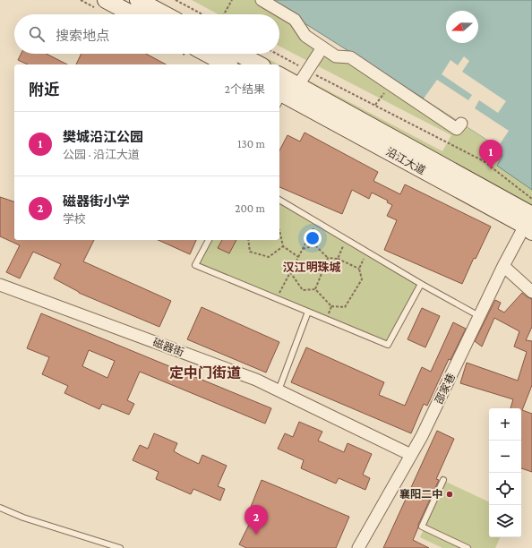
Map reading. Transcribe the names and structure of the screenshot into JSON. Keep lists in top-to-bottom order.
{
  "streets": {
    "main road": ["沿江大道"],
    "street": ["磁器街", "邵家巷"]
  },
  "crossings": [
    ["沿江大道", "邵家巷"],
    ["磁器街", "邵家巷"]
  ],
  "districts": ["汉江明珠城", "定中门街道"],
  "places": ["襄阳二中"],
  "north": "left",
  "page": {
    "search": "搜索地点",
    "heading": ["附近", "2个结果"],
    "list": [
      {
        "mark": "1",
        "name": "樊城沿江公园",
        "note": "公园 · 沿江大道",
        "value": "130 m"
      },
      {
        "mark": "2",
        "name": "磁器街小学",
        "note": "学校",
        "value": "200 m"
      }
    ],
    "pins": ["1", "2"],
    "map_buttons": ["+", "−"]
  }
}
